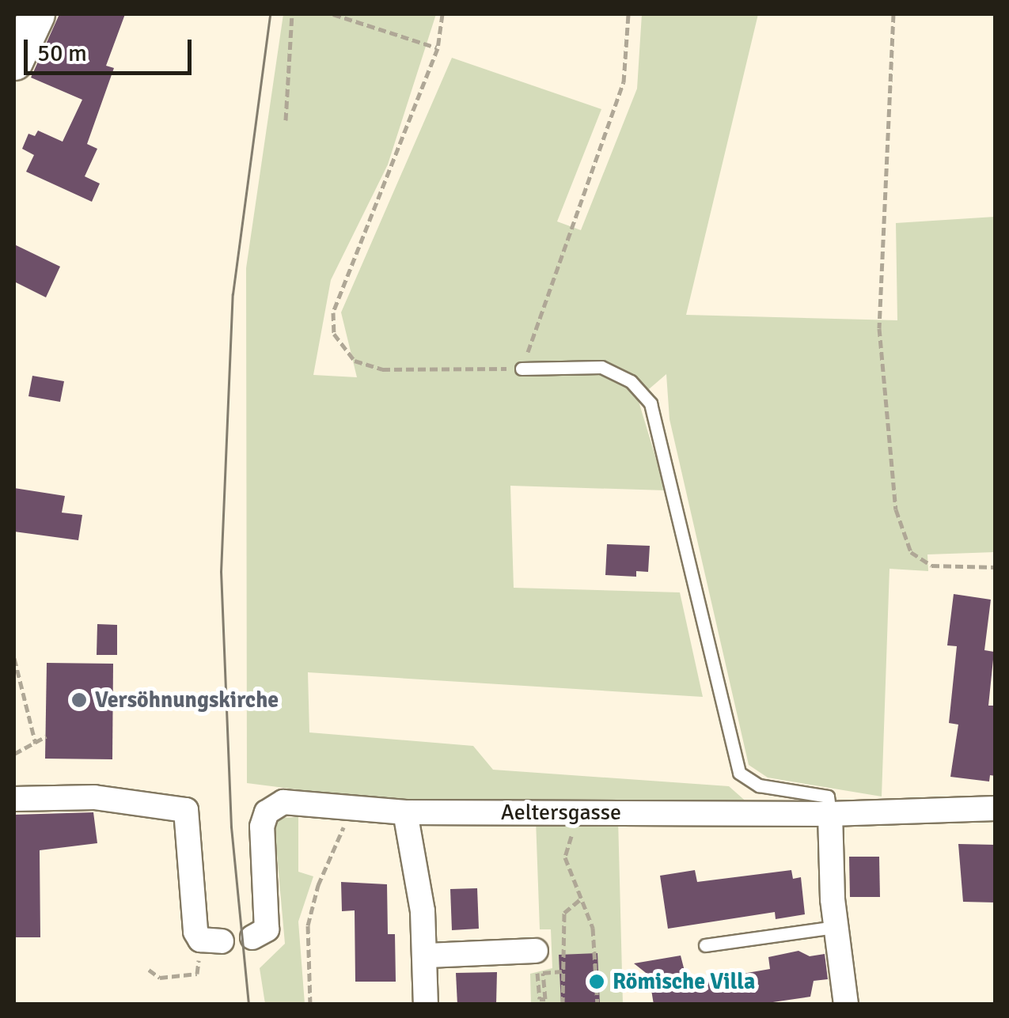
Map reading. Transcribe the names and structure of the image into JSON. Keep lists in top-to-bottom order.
{
  "streets": {
    "street": ["Aeltersgasse"]
  },
  "places": ["Versöhnungskirche", "Römische Villa"],
  "scale_bar": "50 m"
}
